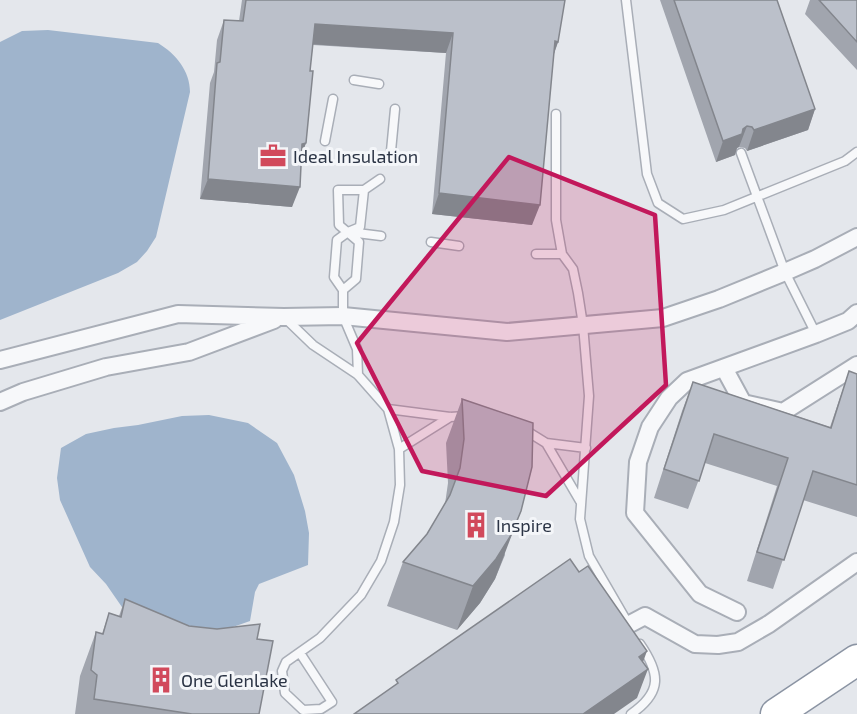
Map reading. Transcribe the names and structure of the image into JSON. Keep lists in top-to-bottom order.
{
  "places": {
    "office": ["Ideal Insulation"],
    "building": ["Inspire", "One Glenlake"]
  }
}
